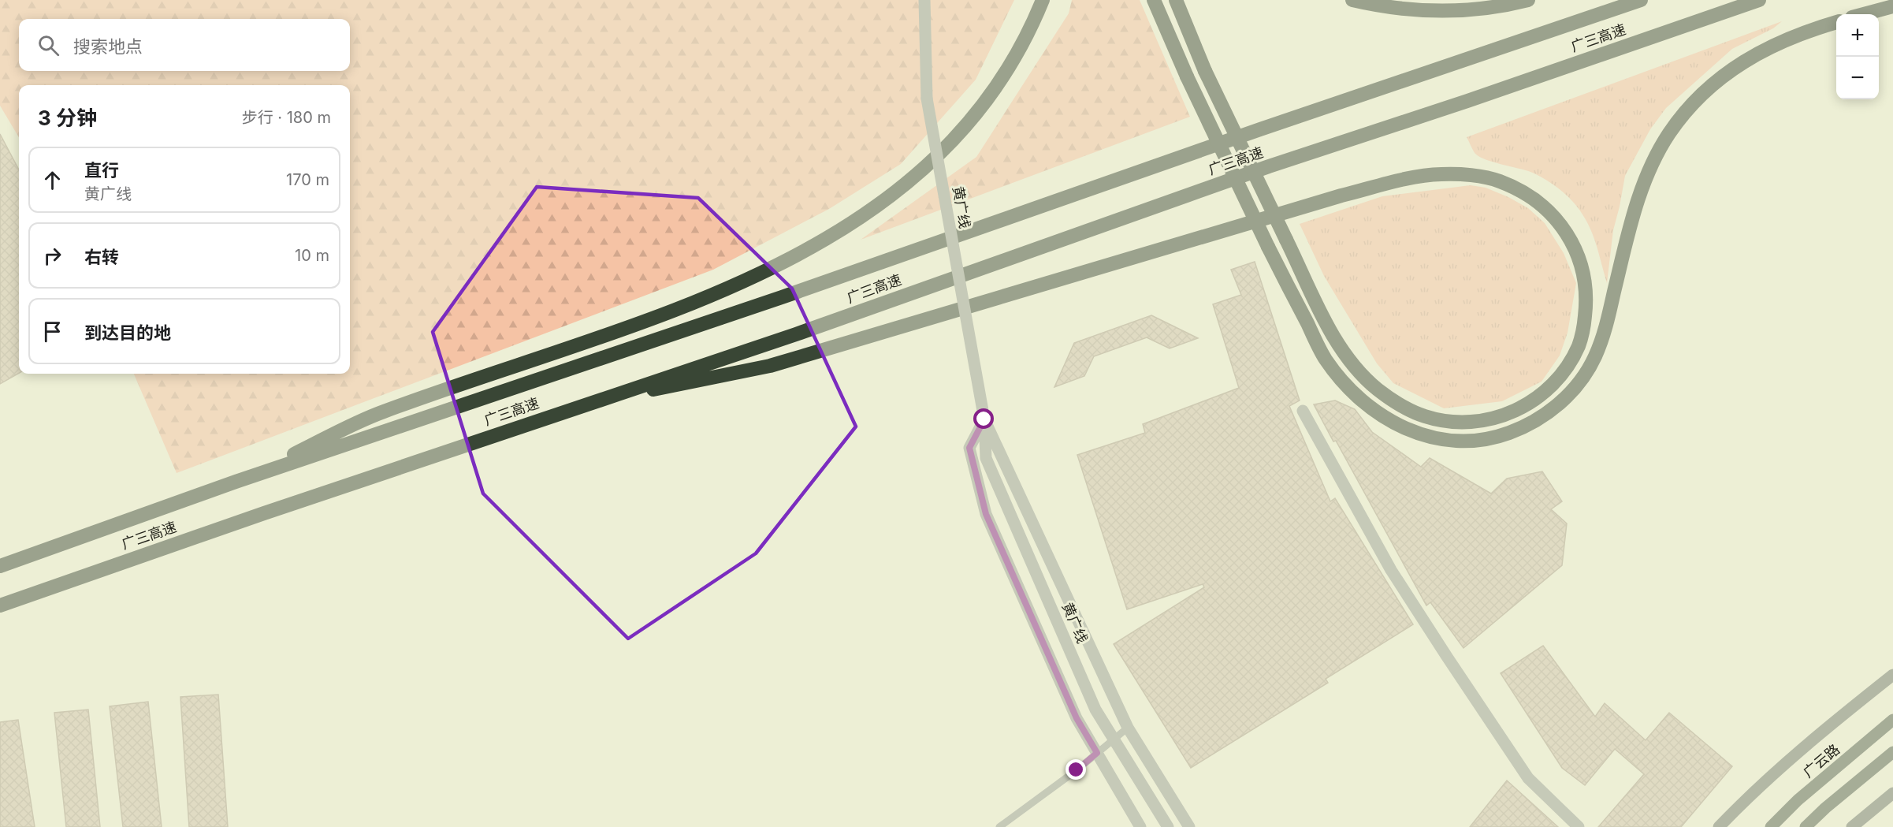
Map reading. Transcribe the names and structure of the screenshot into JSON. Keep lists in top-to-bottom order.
{
  "streets": {
    "highway": ["广三高速"],
    "main road": ["广云路"],
    "street": ["黄广线"]
  },
  "page": {
    "map_buttons": ["+", "−"],
    "search": "搜索地点",
    "heading": ["3 分钟", "步行 · 180 m"],
    "list": [
      ["直行", "黄广线", "170 m"],
      ["右转", "10 m"],
      "到达目的地"
    ]
  }
}
